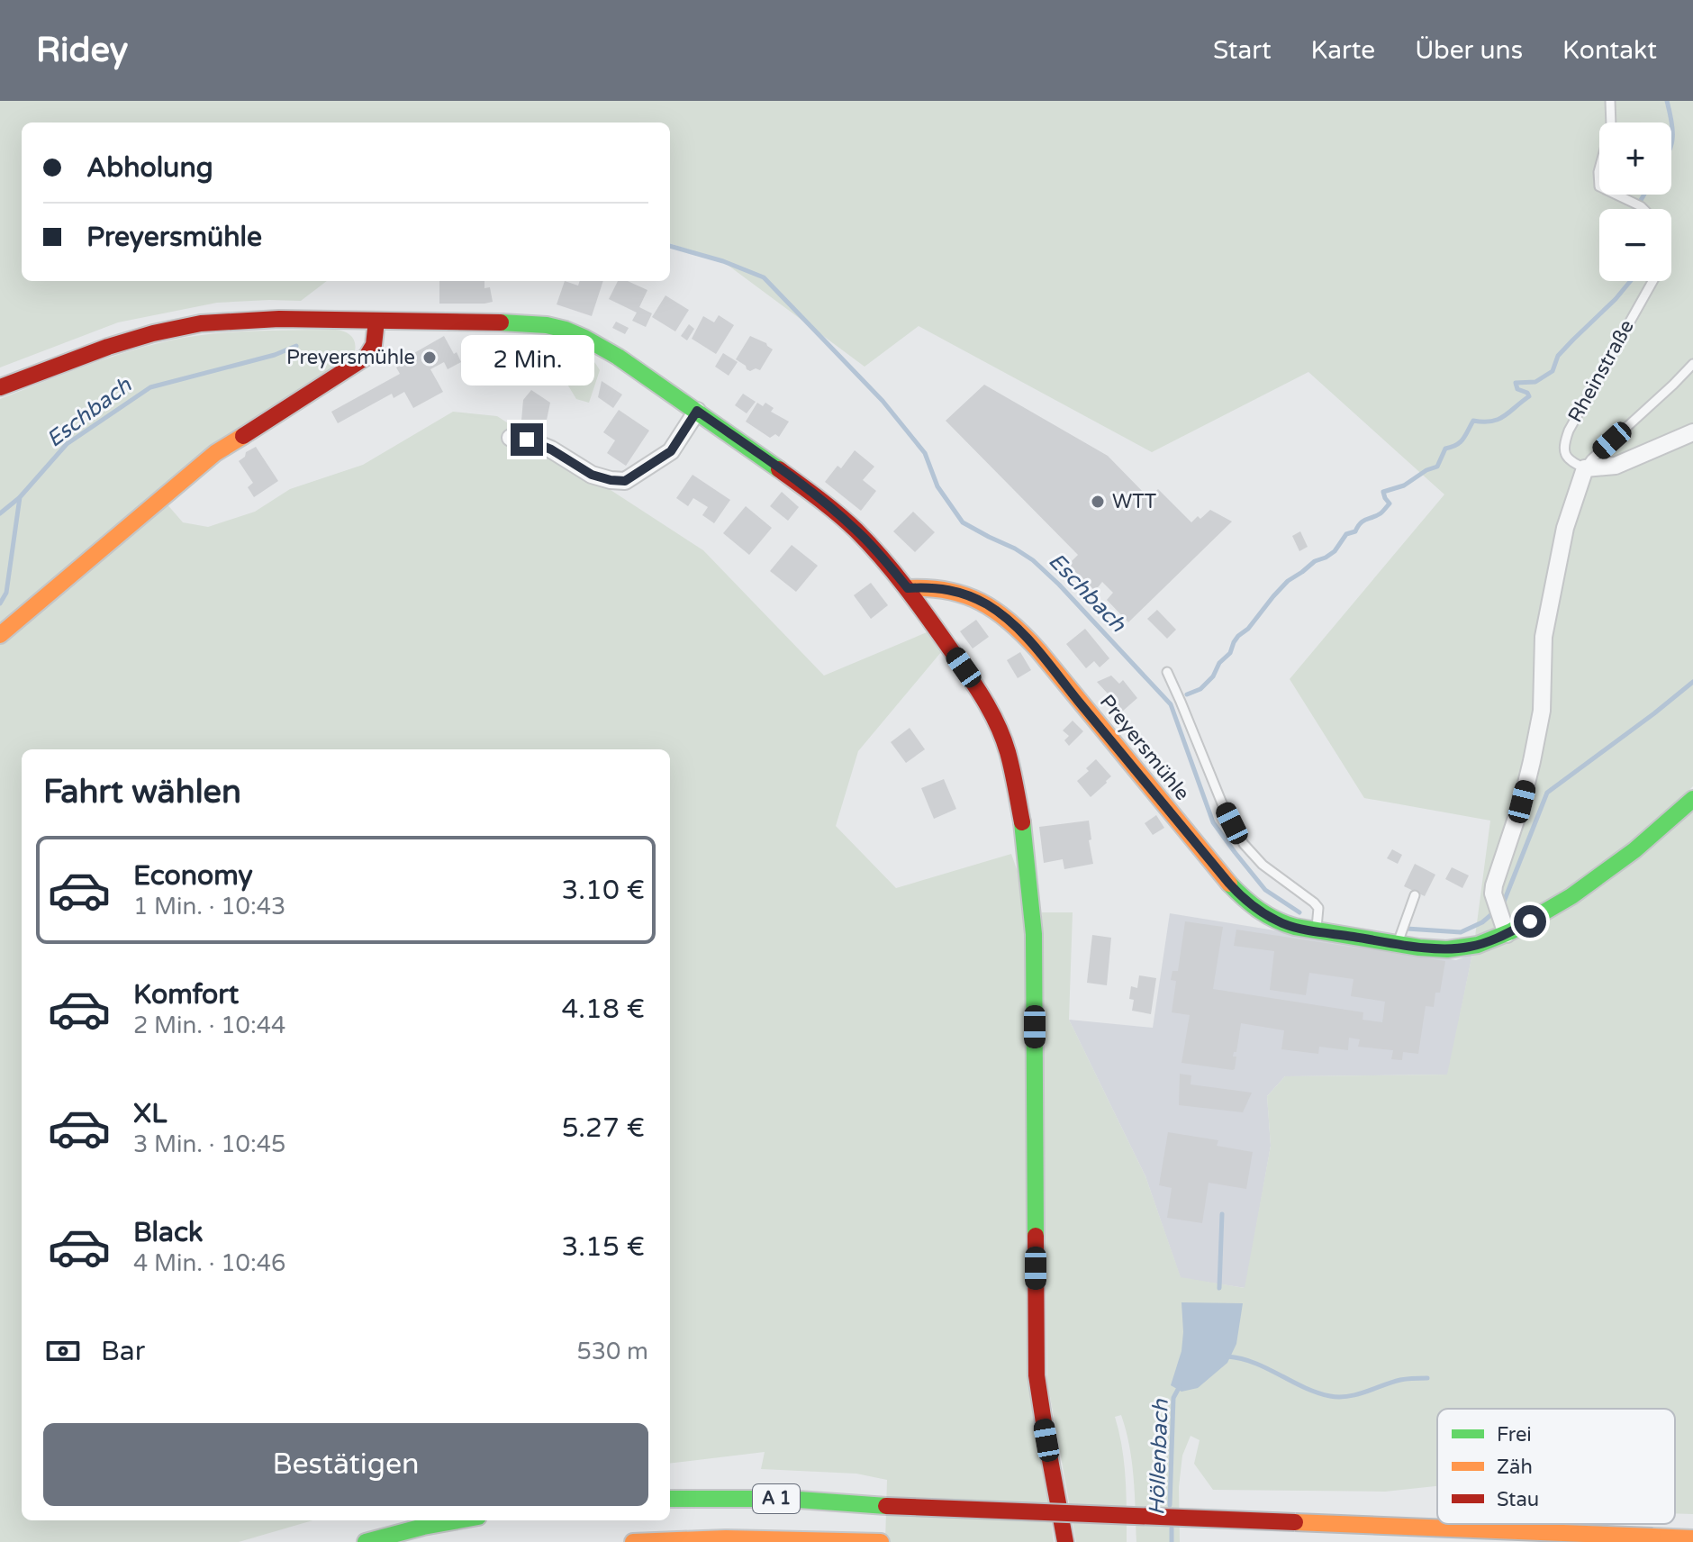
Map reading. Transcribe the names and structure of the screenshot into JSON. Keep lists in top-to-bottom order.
{
  "streets": {
    "main road": ["Preyersmühle", "A 1"],
    "lane": ["Rheinstraße"]
  },
  "water": ["Eschbach", "Höllenbach"],
  "places": ["Preyersmühle", "WTT"],
  "legend": ["Frei", "Zäh", "Stau"],
  "page": {
    "header": "Ridey",
    "nav": [
      "Start",
      "Karte",
      "Über uns",
      "Kontakt"
    ],
    "map_buttons": ["+", "−"],
    "banner": ["Abholung", "Preyersmühle"],
    "bubble": "2 Min.",
    "heading": "Fahrt wählen",
    "list": [
      {
        "name": "Economy",
        "note": "1 Min. · 10:43",
        "value": "3.10 €"
      },
      {
        "name": "Komfort",
        "note": "2 Min. · 10:44",
        "value": "4.18 €"
      },
      {
        "name": "XL",
        "note": "3 Min. · 10:45",
        "value": "5.27 €"
      },
      {
        "name": "Black",
        "note": "4 Min. · 10:46",
        "value": "3.15 €"
      }
    ],
    "pay": ["Bar", "530 m"],
    "buttons": "Bestätigen"
  }
}
